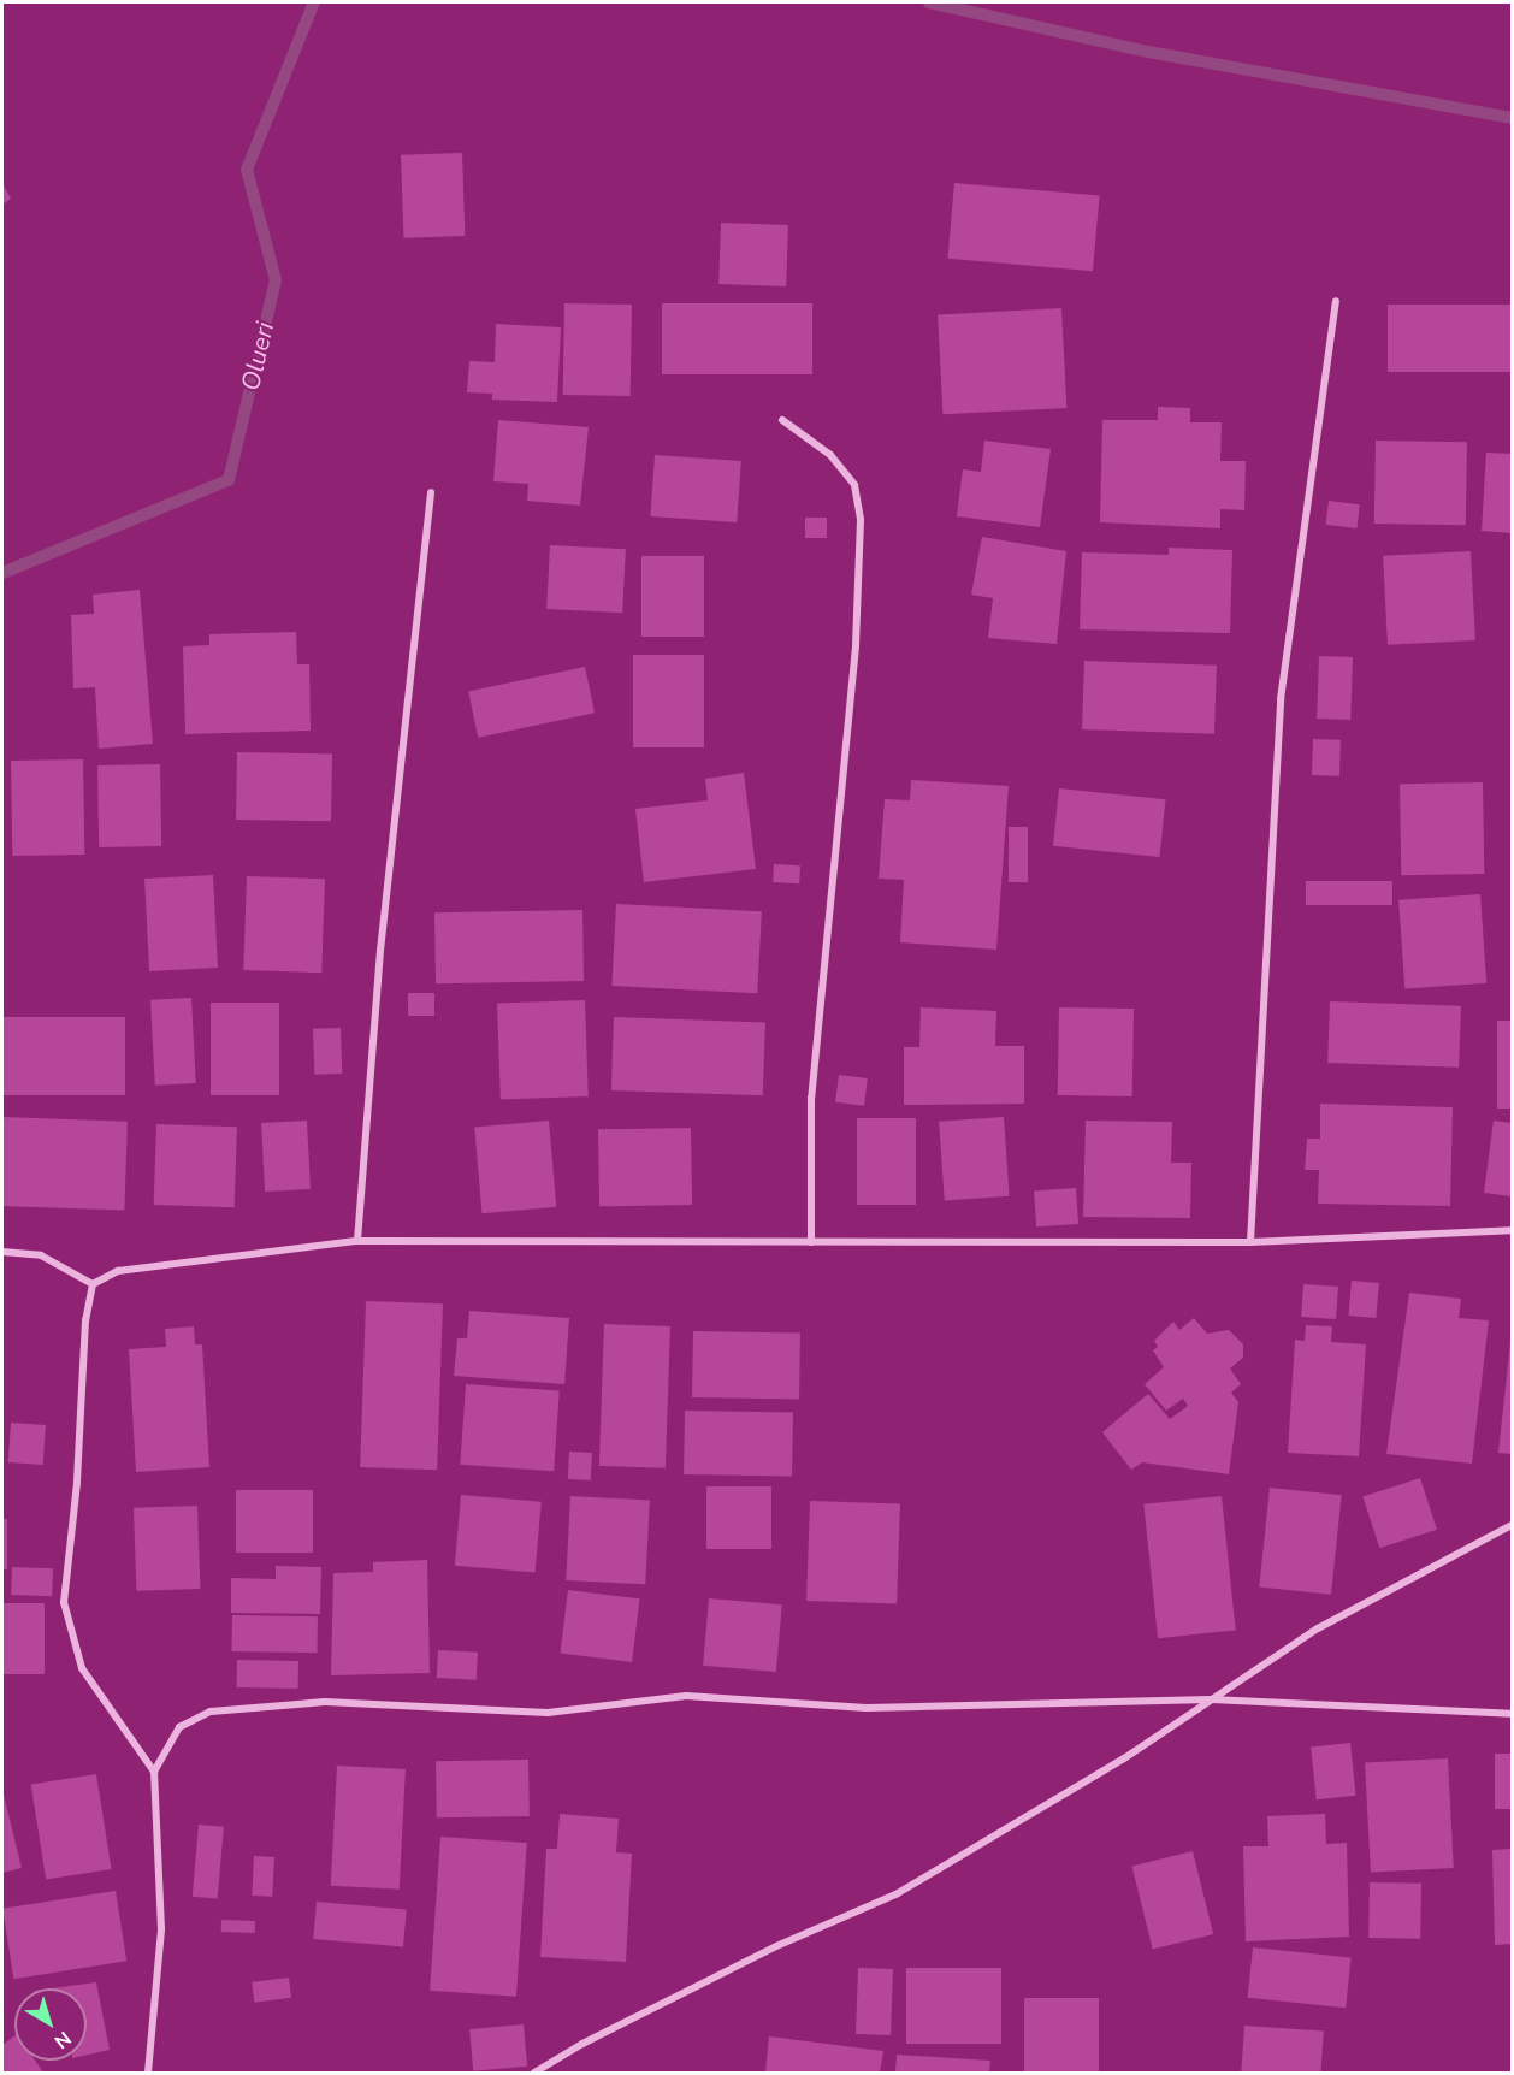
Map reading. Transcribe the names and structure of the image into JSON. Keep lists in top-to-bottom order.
{
  "water": ["Olueri"],
  "north": "bottom right"
}
